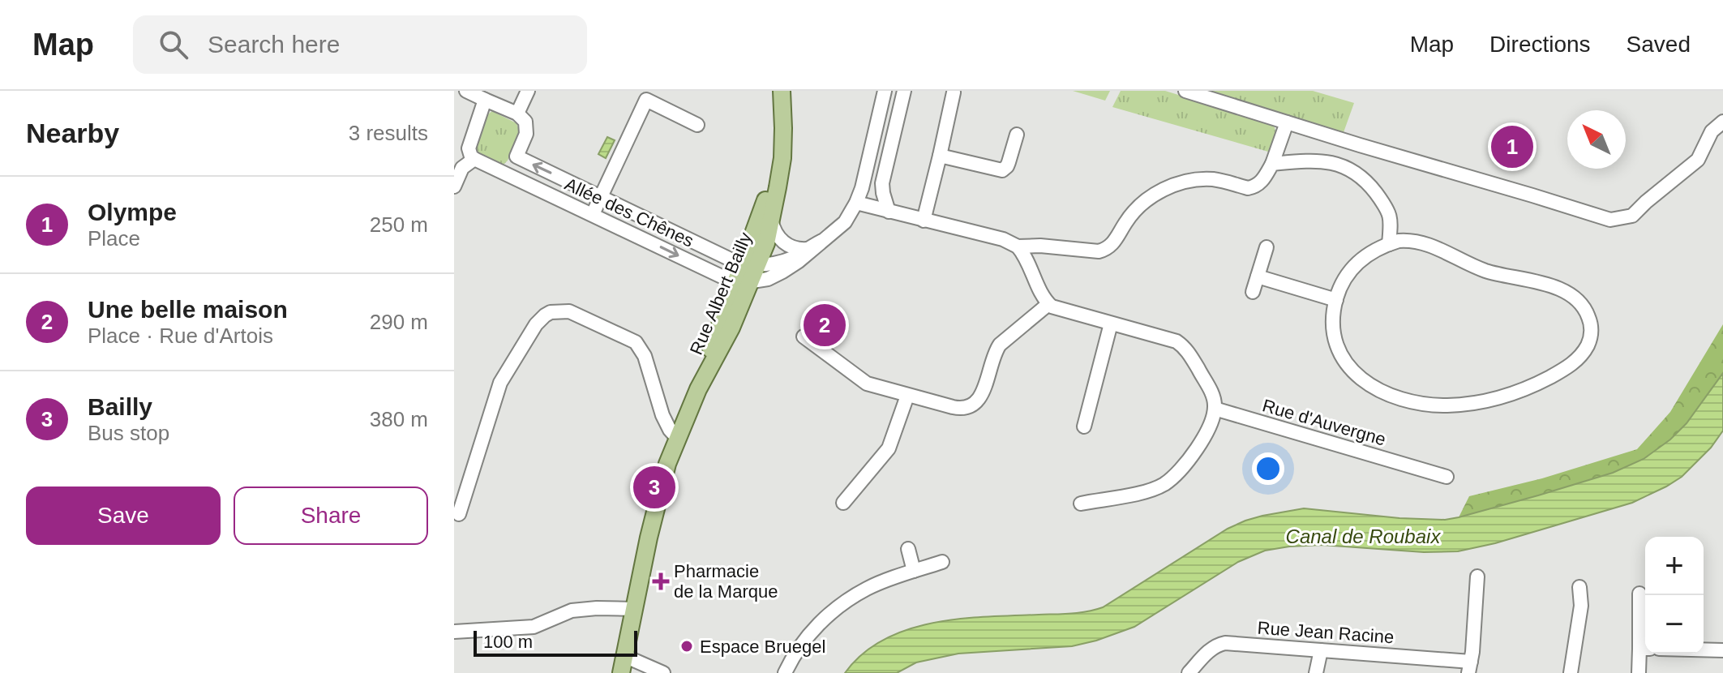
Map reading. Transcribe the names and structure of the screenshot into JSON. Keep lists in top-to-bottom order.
{
  "streets": {
    "main road": ["Rue Albert Bailly"],
    "street": ["Allée des Chênes", "Rue d'Auvergne", "Rue Jean Racine"]
  },
  "crossings": [
    ["Allée des Chênes", "Rue Albert Bailly"]
  ],
  "water": ["Canal de Roubaix"],
  "places": {
    "health": ["Pharmacie de la Marque"],
    "other": ["Espace Bruegel"]
  },
  "scale_bar": "100 m",
  "north": "top left",
  "page": {
    "header": "Map",
    "search": "Search here",
    "nav": ["Map", "Directions", "Saved"],
    "heading": ["Nearby", "3 results"],
    "pins": ["1", "2", "3"],
    "list": [
      {
        "mark": "1",
        "name": "Olympe",
        "note": "Place",
        "value": "250 m"
      },
      {
        "mark": "2",
        "name": "Une belle maison",
        "note": "Place · Rue d'Artois",
        "value": "290 m"
      },
      {
        "mark": "3",
        "name": "Bailly",
        "note": "Bus stop",
        "value": "380 m"
      }
    ],
    "buttons": ["Save", "Share"],
    "map_buttons": ["+", "−"],
    "scale": "100 m"
  }
}
